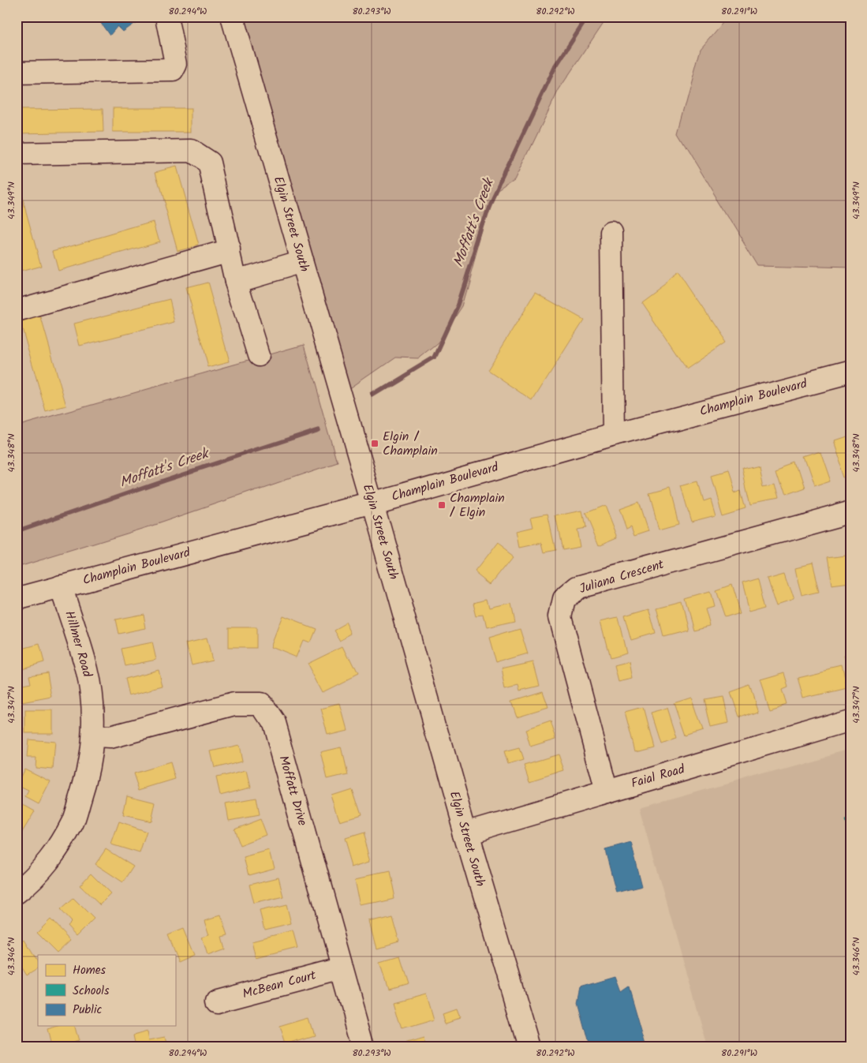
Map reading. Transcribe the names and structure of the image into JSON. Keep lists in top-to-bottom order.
{
  "streets": {
    "street": [
      "Elgin Street South",
      "Champlain Boulevard",
      "Juliana Crescent",
      "Hillmer Road",
      "Faial Road",
      "Moffatt Drive",
      "McBean Court"
    ]
  },
  "crossings": [
    ["Elgin Street South", "Champlain Boulevard"],
    ["Elgin Street South", "Faial Road"],
    ["Champlain Boulevard", "Hillmer Road"],
    ["Juliana Crescent", "Faial Road"],
    ["Hillmer Road", "Moffatt Drive"],
    ["Moffatt Drive", "McBean Court"]
  ],
  "water": ["Moffatt's Creek"],
  "places": {
    "transit": ["Elgin / Champlain", "Champlain / Elgin"]
  },
  "legend": ["Homes", "Schools", "Public"],
  "coordinates": [
    "80.294°W",
    "80.293°W",
    "80.292°W",
    "80.291°W",
    "43.349°N",
    "43.348°N",
    "43.347°N",
    "43.346°N"
  ]
}
